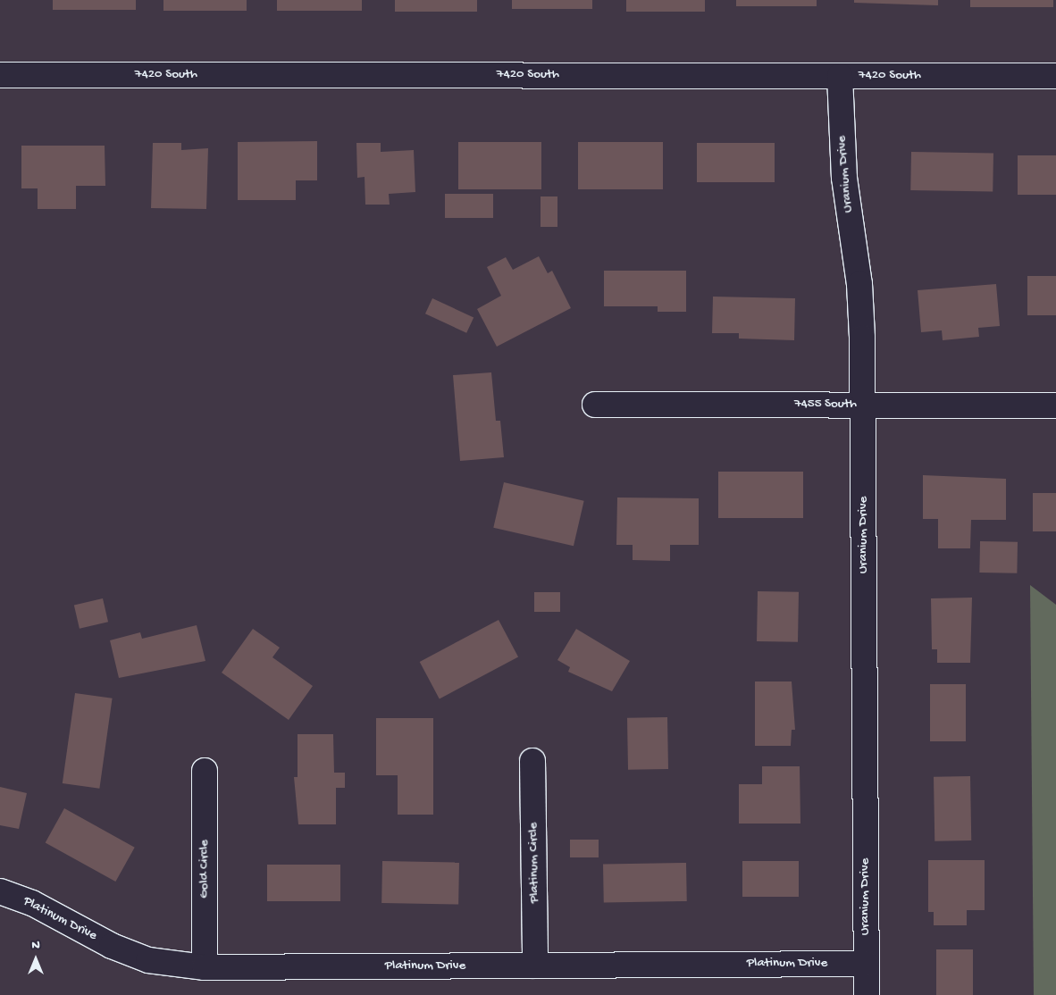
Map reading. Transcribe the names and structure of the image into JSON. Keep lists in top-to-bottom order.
{
  "streets": {
    "street": [
      "7420 South",
      "Uranium Drive",
      "7455 South",
      "Platinum Circle",
      "Gold Circle",
      "Platinum Drive"
    ]
  },
  "crossings": [
    ["7420 South", "Uranium Drive"],
    ["Uranium Drive", "7455 South"],
    ["Uranium Drive", "Platinum Drive"],
    ["Platinum Circle", "Platinum Drive"],
    ["Gold Circle", "Platinum Drive"]
  ],
  "north": "top"
}
